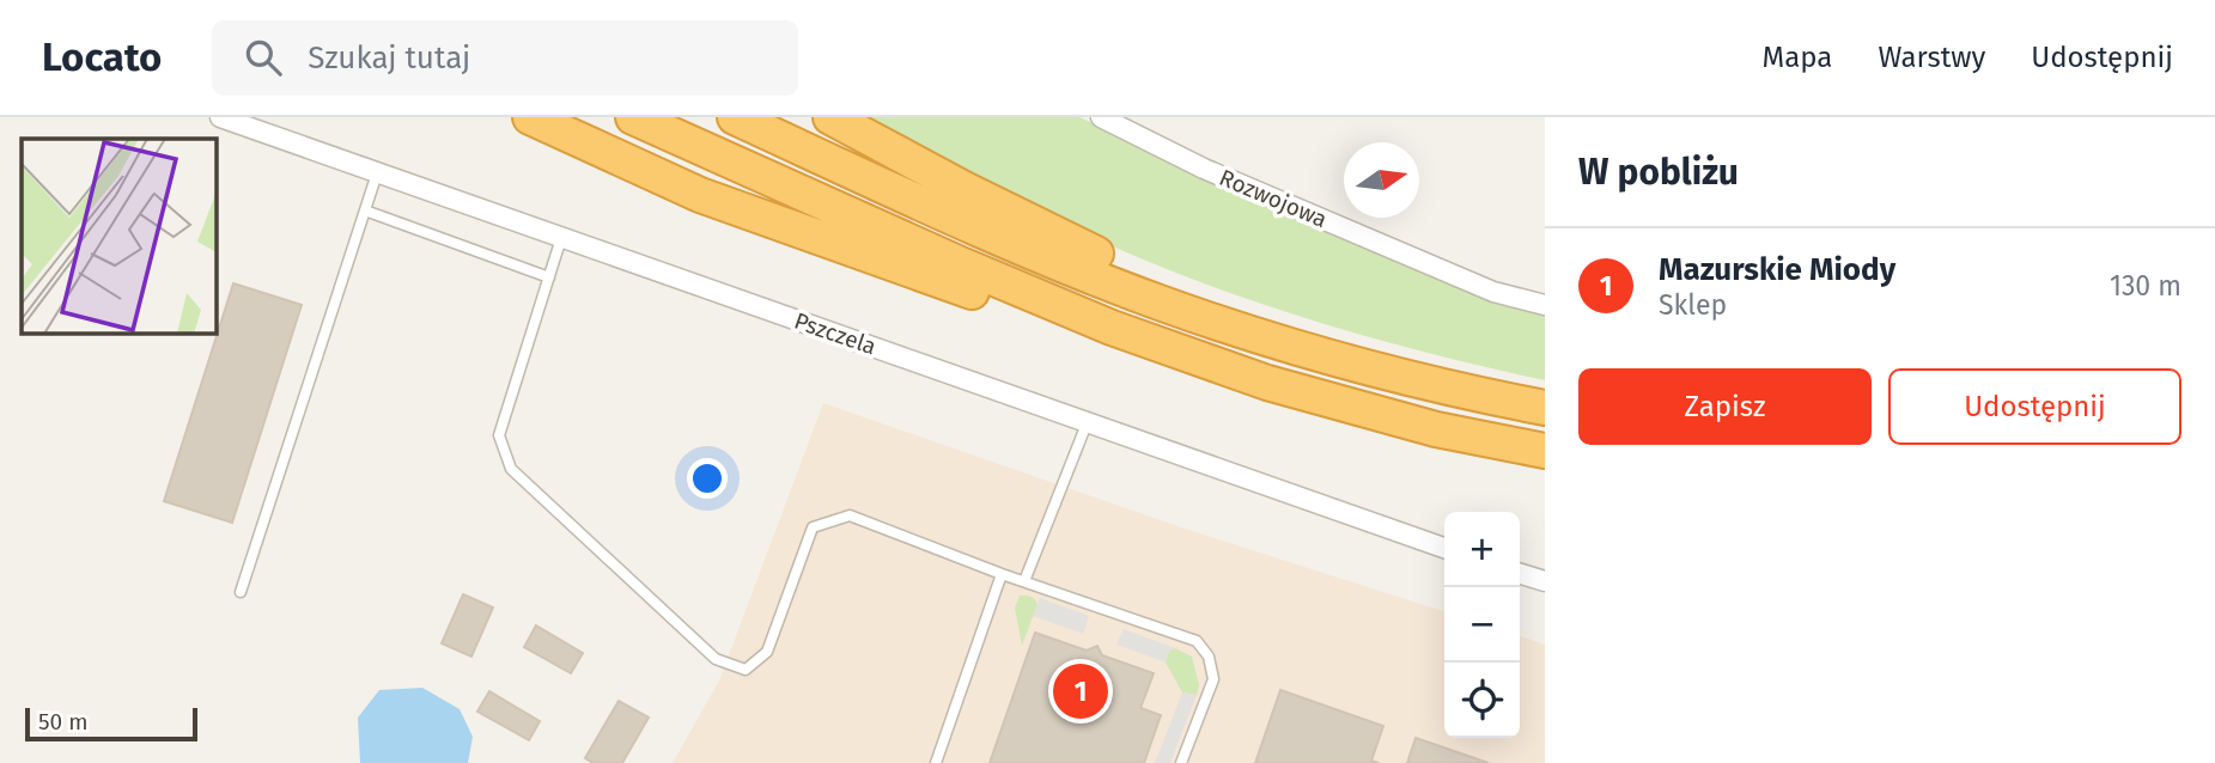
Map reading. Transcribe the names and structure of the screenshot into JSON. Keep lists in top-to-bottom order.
{
  "streets": {
    "street": ["Rozwojowa", "Pszczela"]
  },
  "scale_bar": "50 m",
  "north": "right",
  "page": {
    "header": "Locato",
    "search": "Szukaj tutaj",
    "nav": ["Mapa", "Warstwy", "Udostępnij"],
    "heading": "W pobliżu",
    "list": [
      {
        "mark": "1",
        "name": "Mazurskie Miody",
        "note": "Sklep",
        "value": "130 m"
      }
    ],
    "buttons": ["Zapisz", "Udostępnij"],
    "map_buttons": ["+", "−"],
    "pins": "1",
    "scale": "50 m"
  }
}
